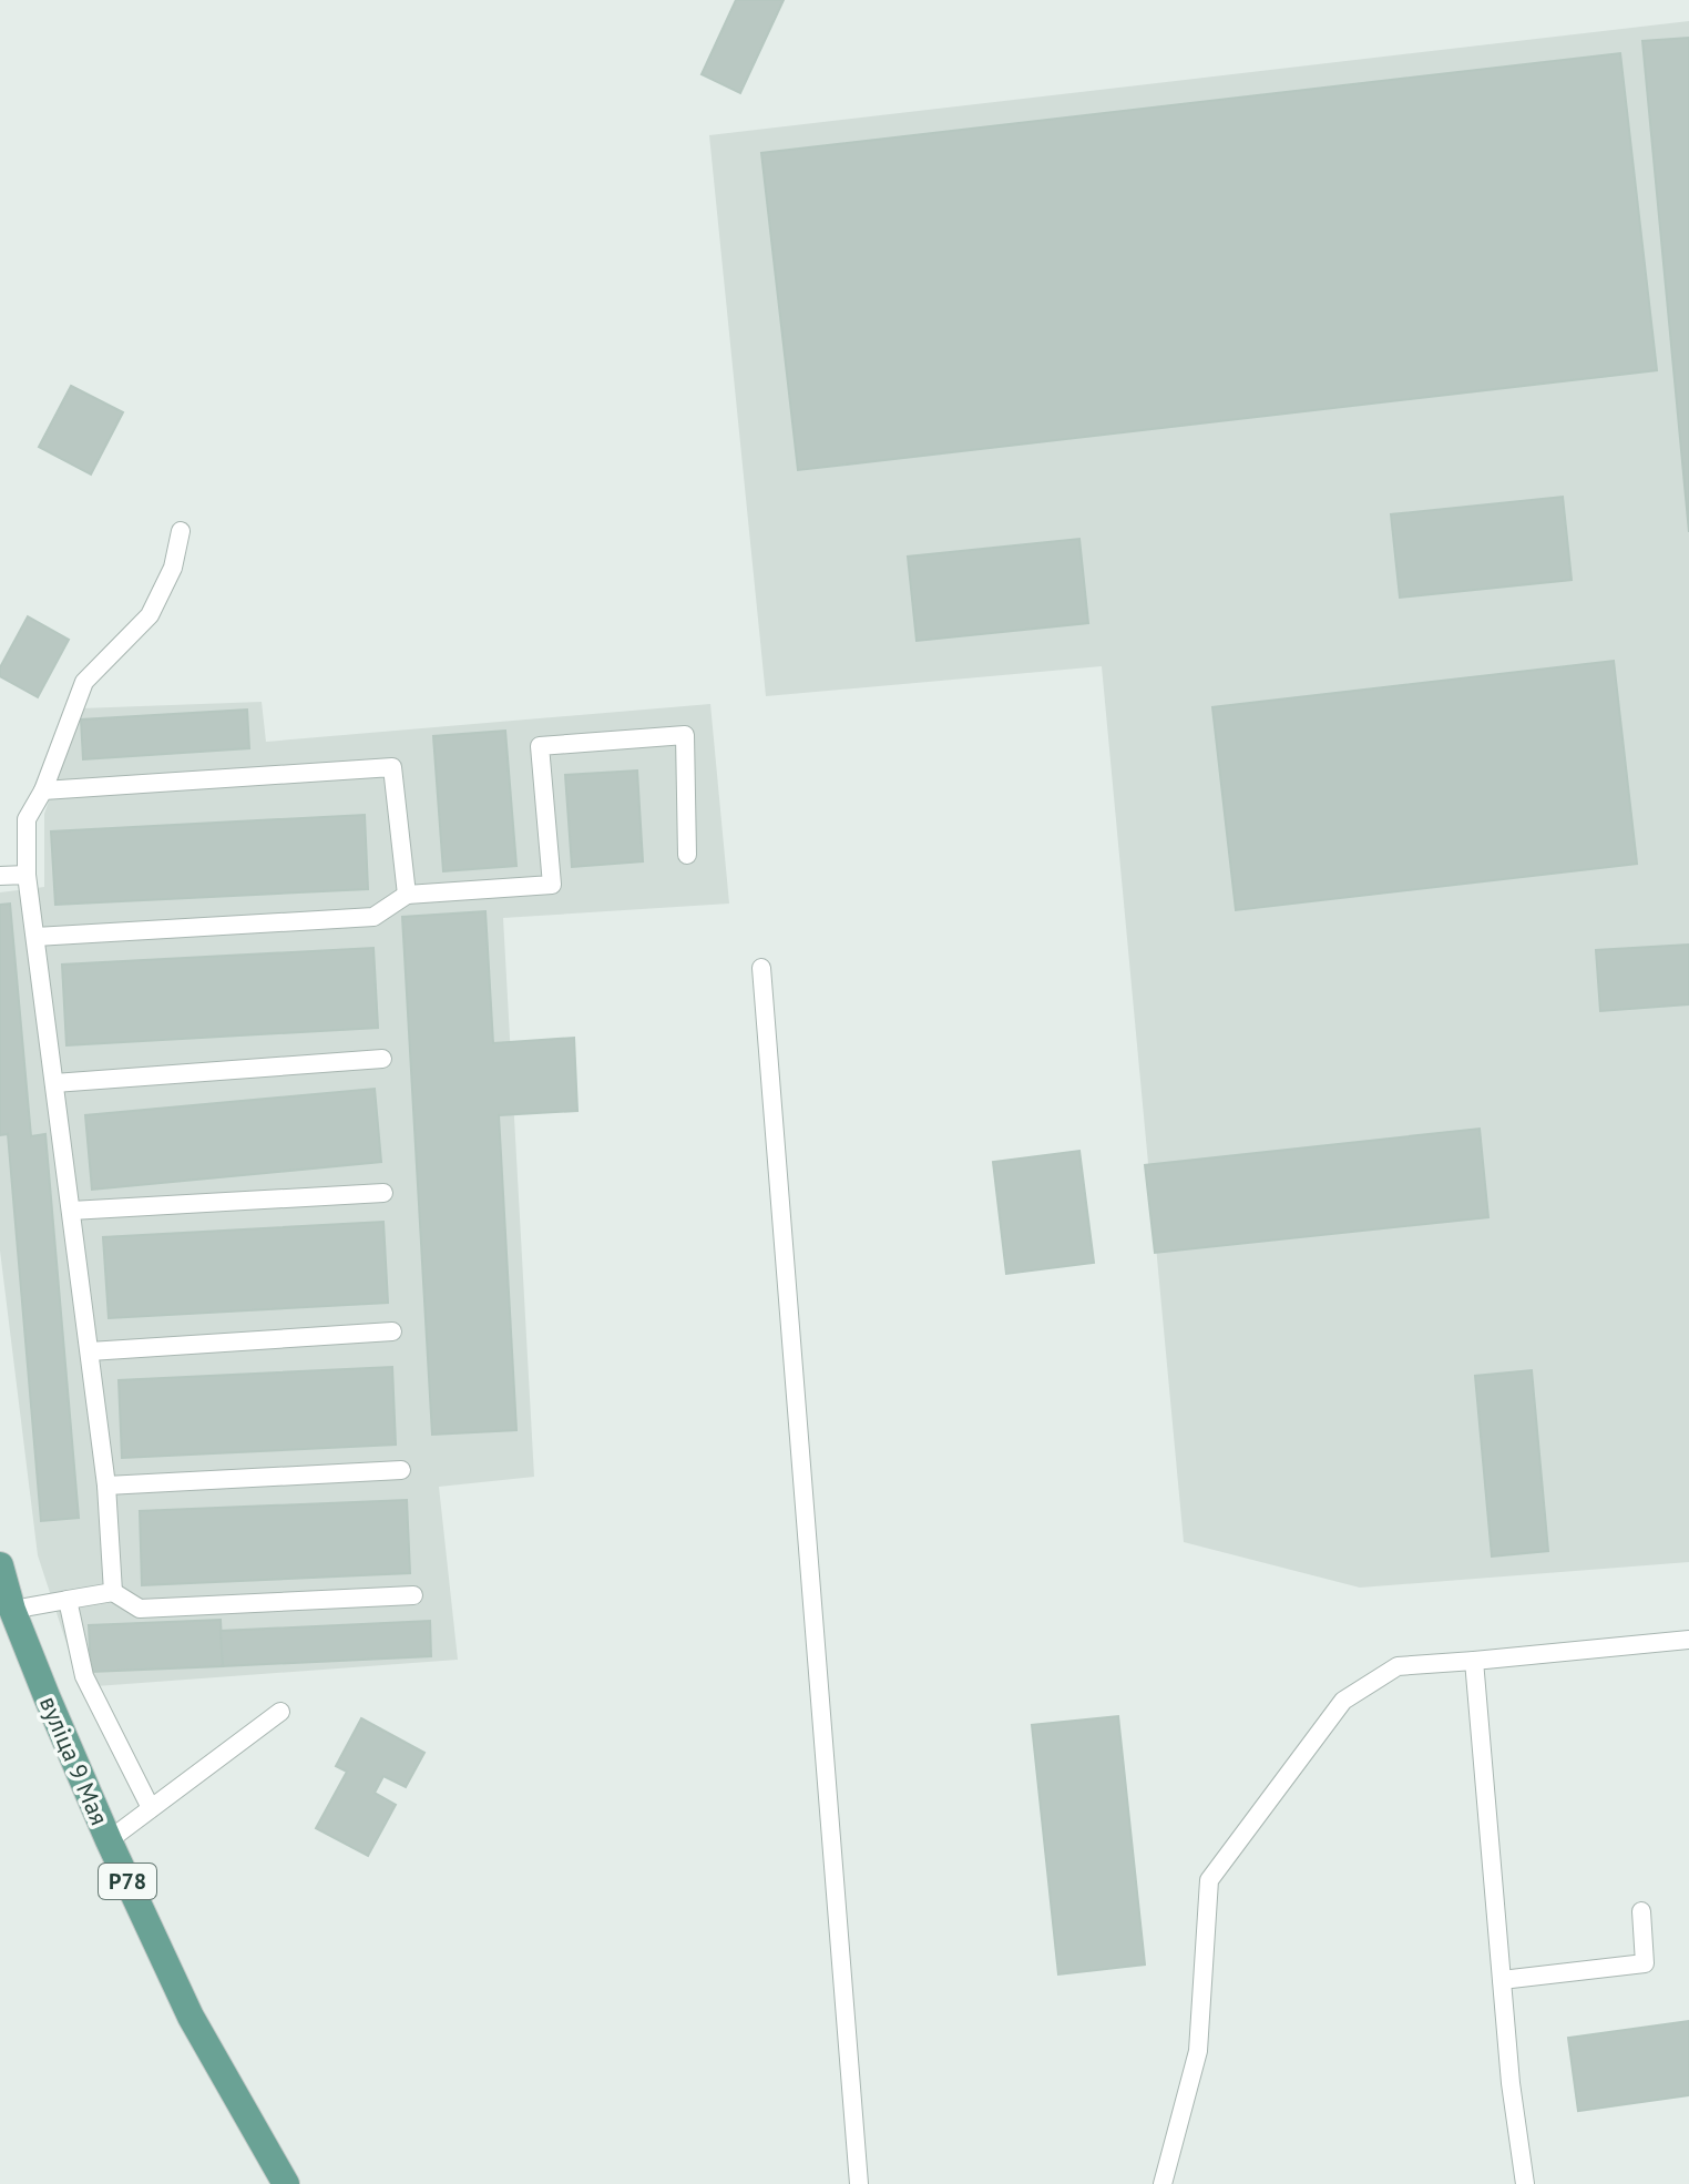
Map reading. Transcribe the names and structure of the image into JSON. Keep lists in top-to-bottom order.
{
  "streets": {
    "main road": ["вуліца 9 Мая", "Р78"]
  }
}
